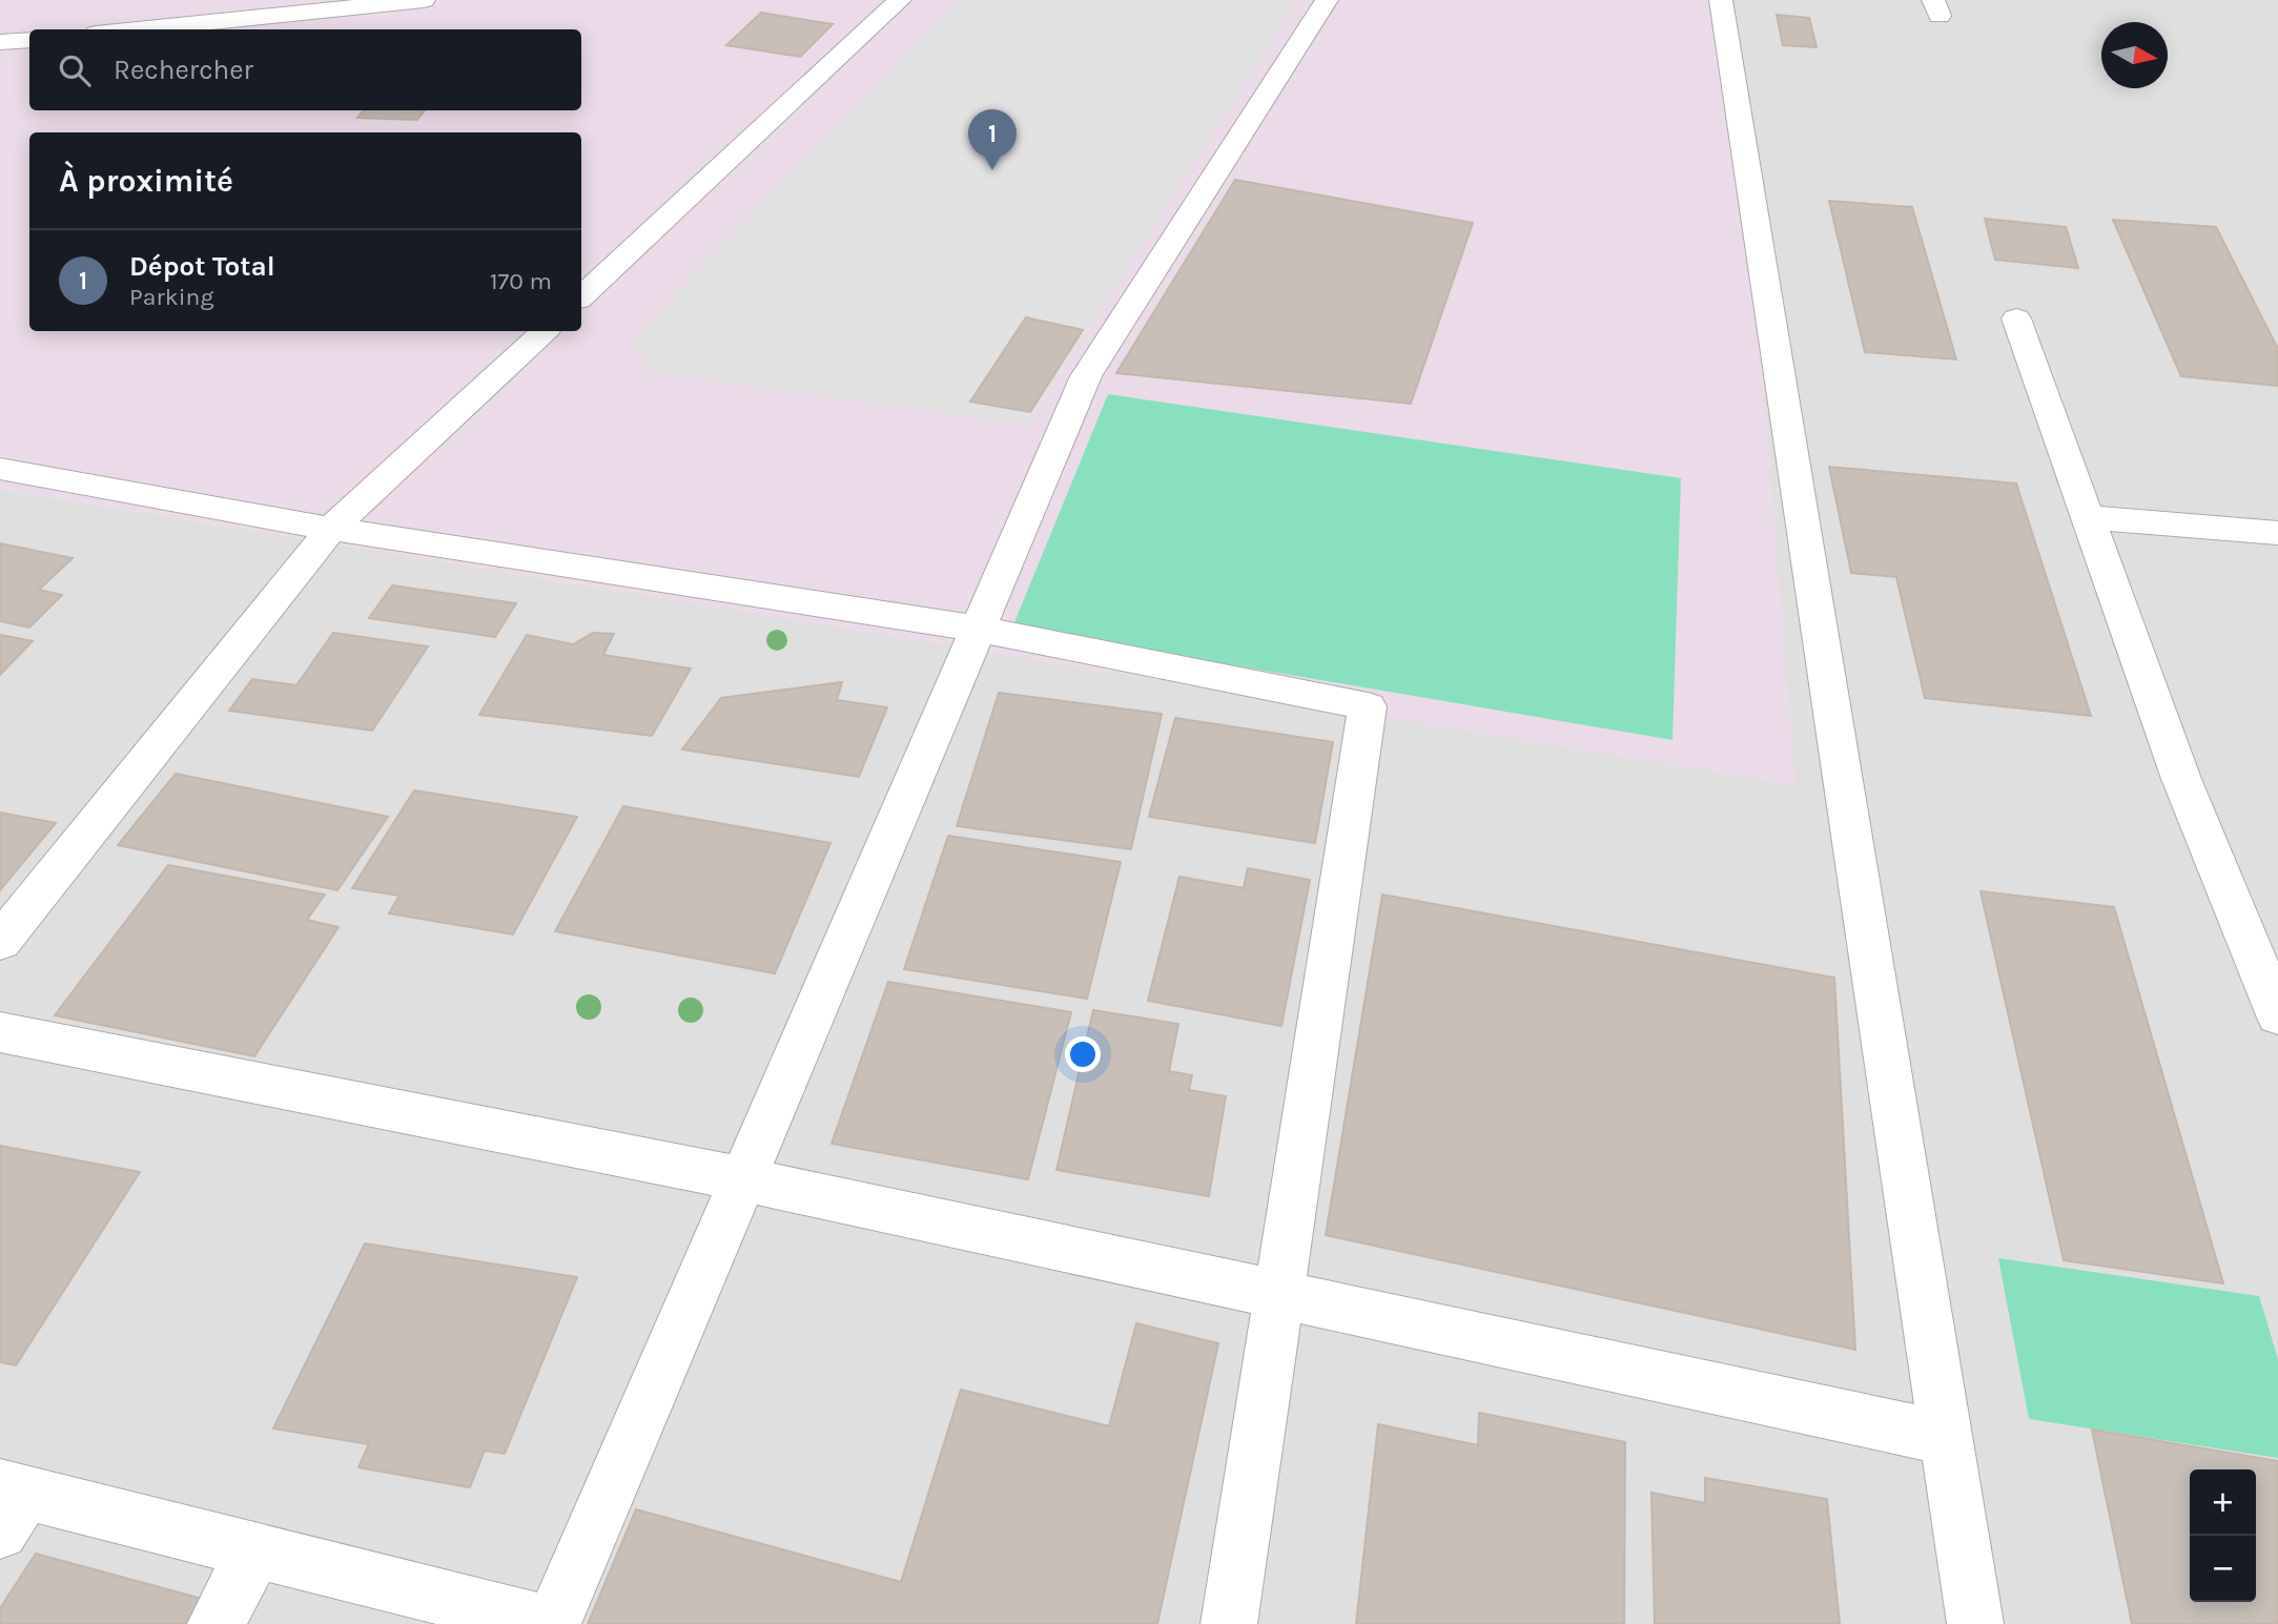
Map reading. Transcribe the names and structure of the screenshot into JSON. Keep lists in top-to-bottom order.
{
  "north": "right",
  "page": {
    "search": "Rechercher",
    "pins": "1",
    "heading": "À proximité",
    "list": [
      {
        "mark": "1",
        "name": "Dépot Total",
        "note": "Parking",
        "value": "170 m"
      }
    ],
    "map_buttons": ["+", "−"]
  }
}
